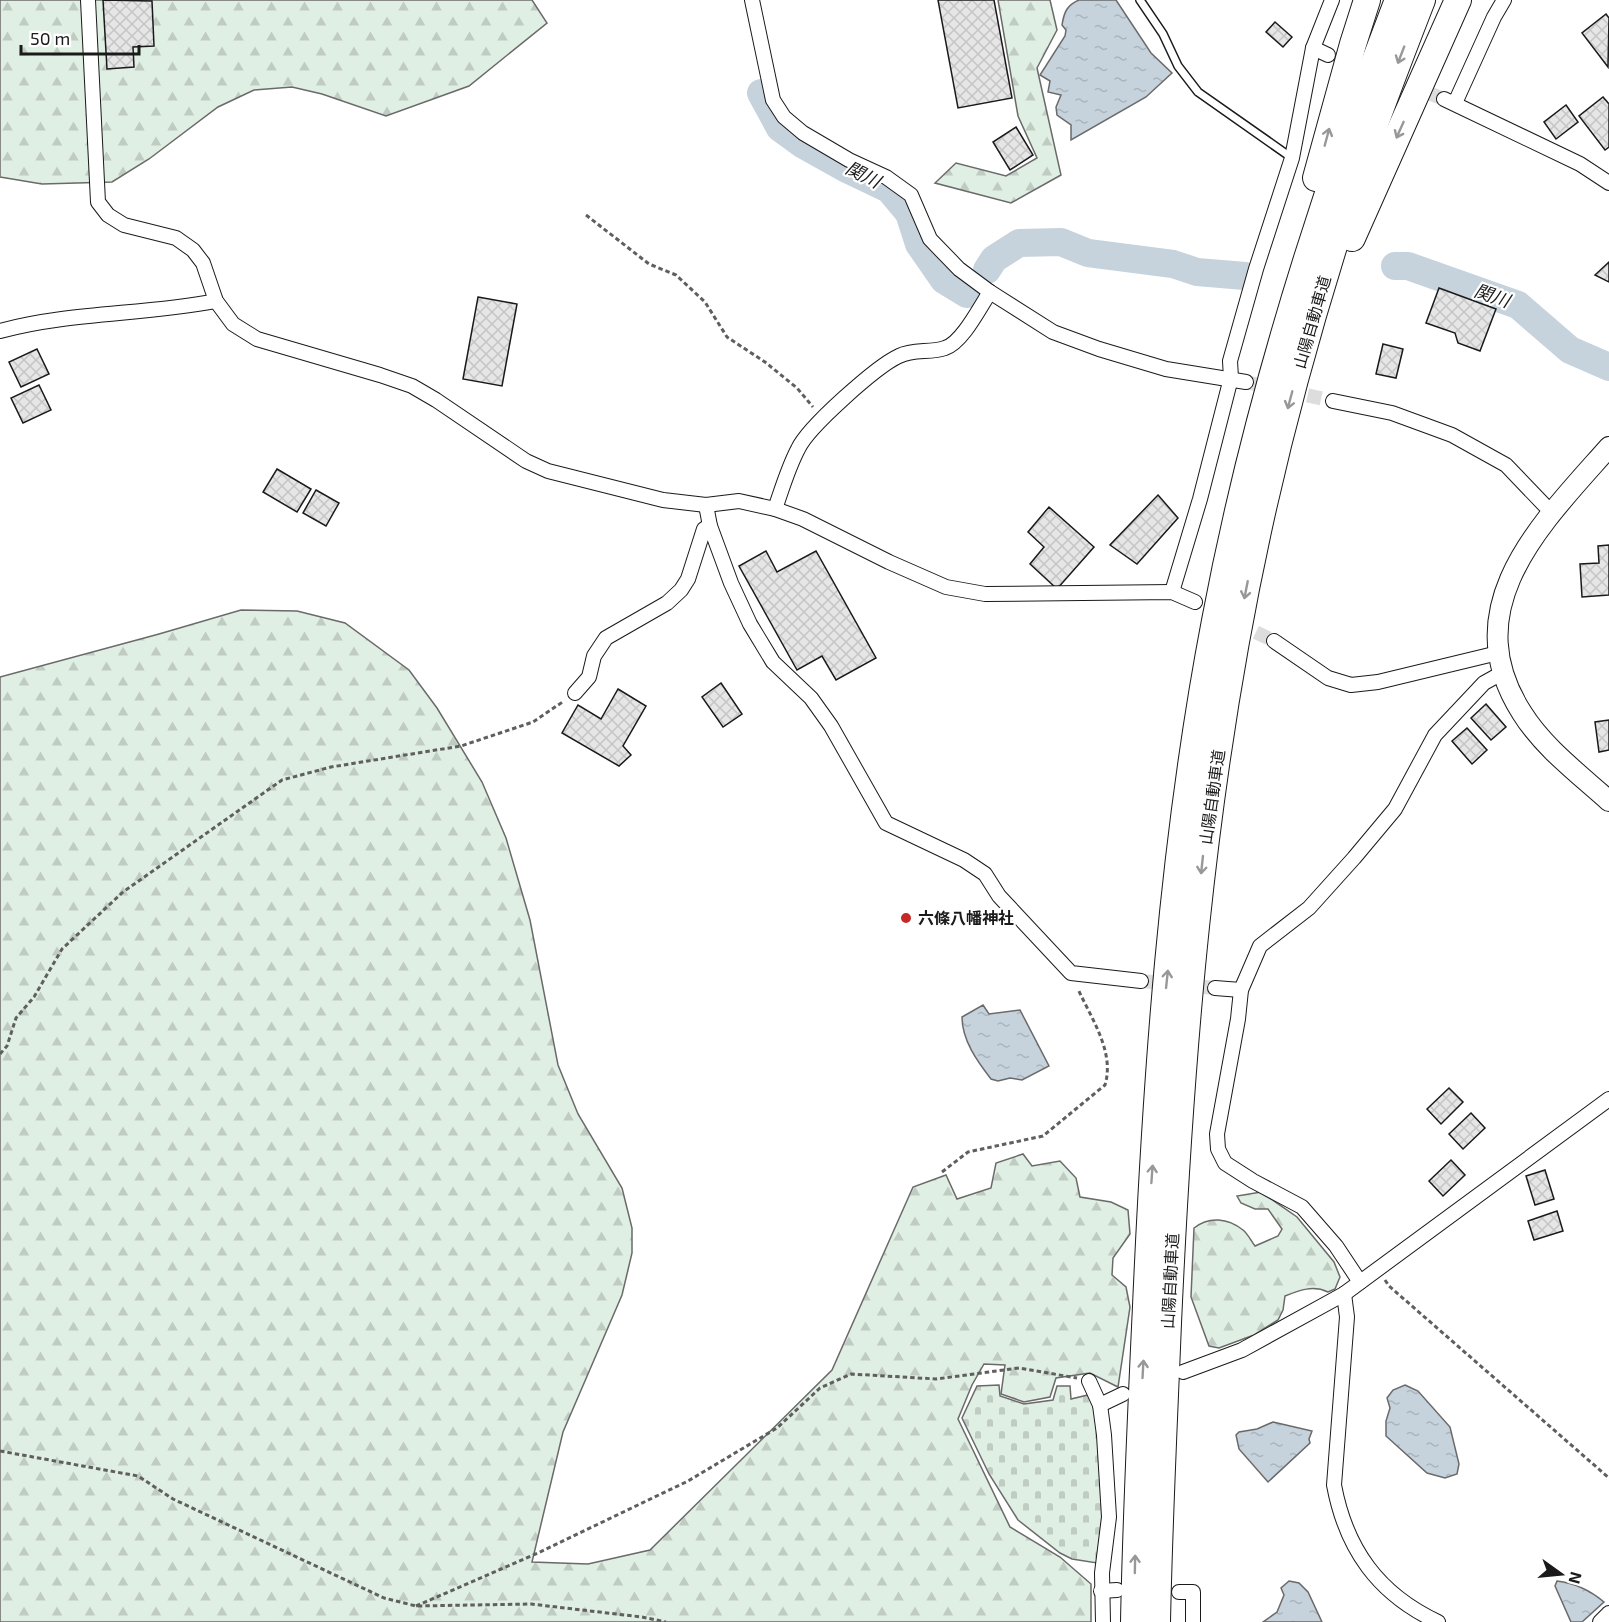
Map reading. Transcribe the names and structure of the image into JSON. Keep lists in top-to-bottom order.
{
  "streets": {
    "highway": ["山陽自動車道"]
  },
  "water": ["関川"],
  "places": ["六條八幡神社"],
  "scale_bar": "50 m",
  "north": "right"
}
